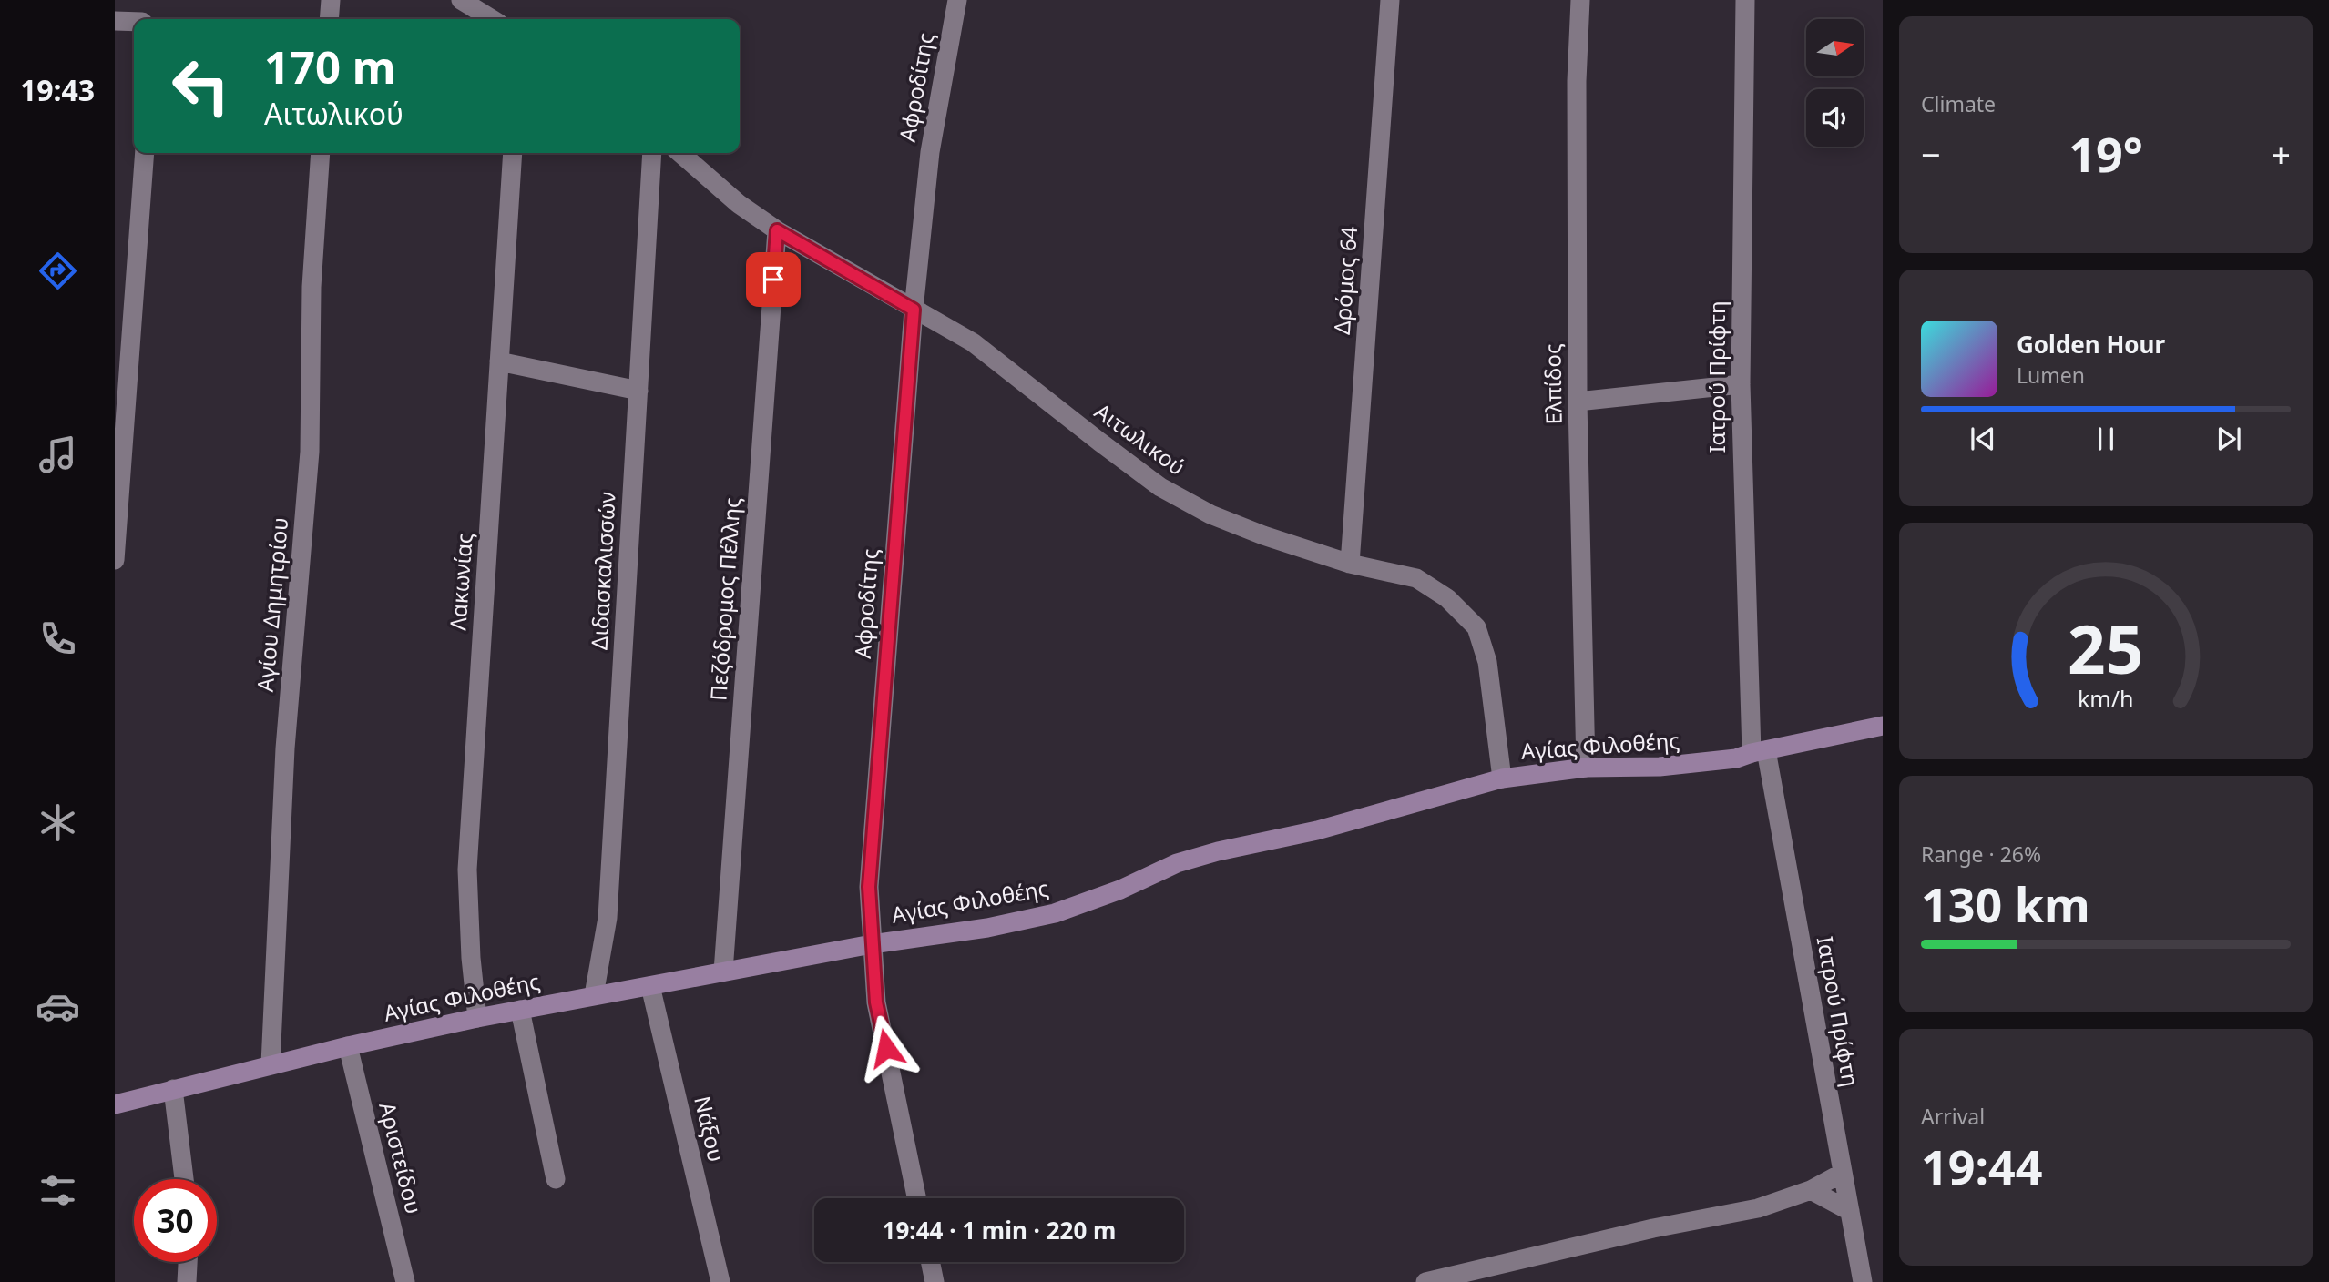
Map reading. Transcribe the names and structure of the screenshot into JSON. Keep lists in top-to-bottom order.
{
  "streets": {
    "street": [
      "Αφροδίτης",
      "Δρόμος 64",
      "Ιατρού Πρίφτη",
      "Ελπίδος",
      "Αιτωλικού",
      "Διδασκαλισσών",
      "Λακωνίας",
      "Πεζόδρομος Πέλλης",
      "Αγίου Δημητρίου",
      "Αγίας Φιλοθέης",
      "Νάξου",
      "Αριστείδου"
    ]
  },
  "crossings": [
    ["Αφροδίτης", "Αιτωλικού"],
    ["Αφροδίτης", "Αγίας Φιλοθέης"],
    ["Δρόμος 64", "Αιτωλικού"],
    ["Ιατρού Πρίφτη", "Αγίας Φιλοθέης"],
    ["Ελπίδος", "Αγίας Φιλοθέης"],
    ["Αιτωλικού", "Πεζόδρομος Πέλλης"],
    ["Αιτωλικού", "Αγίας Φιλοθέης"],
    ["Διδασκαλισσών", "Αγίας Φιλοθέης"],
    ["Λακωνίας", "Αγίας Φιλοθέης"],
    ["Πεζόδρομος Πέλλης", "Αγίας Φιλοθέης"],
    ["Αγίου Δημητρίου", "Αγίας Φιλοθέης"],
    ["Αγίας Φιλοθέης", "Νάξου"],
    ["Αγίας Φιλοθέης", "Αριστείδου"]
  ],
  "north": "right",
  "page": {
    "tabs": "19:43",
    "tile": [
      "Climate",
      ["Range · 26%", "130 km"],
      ["Arrival", "19:44"]
    ],
    "turn": ["170 m", "Αιτωλικού"],
    "heat": ["−", "19°", "+"],
    "song": ["Golden Hour", "Lumen"],
    "limit": "30",
    "trip": "19:44 · 1 min · 220 m",
    "gauge": ["25", "km/h"]
  }
}
